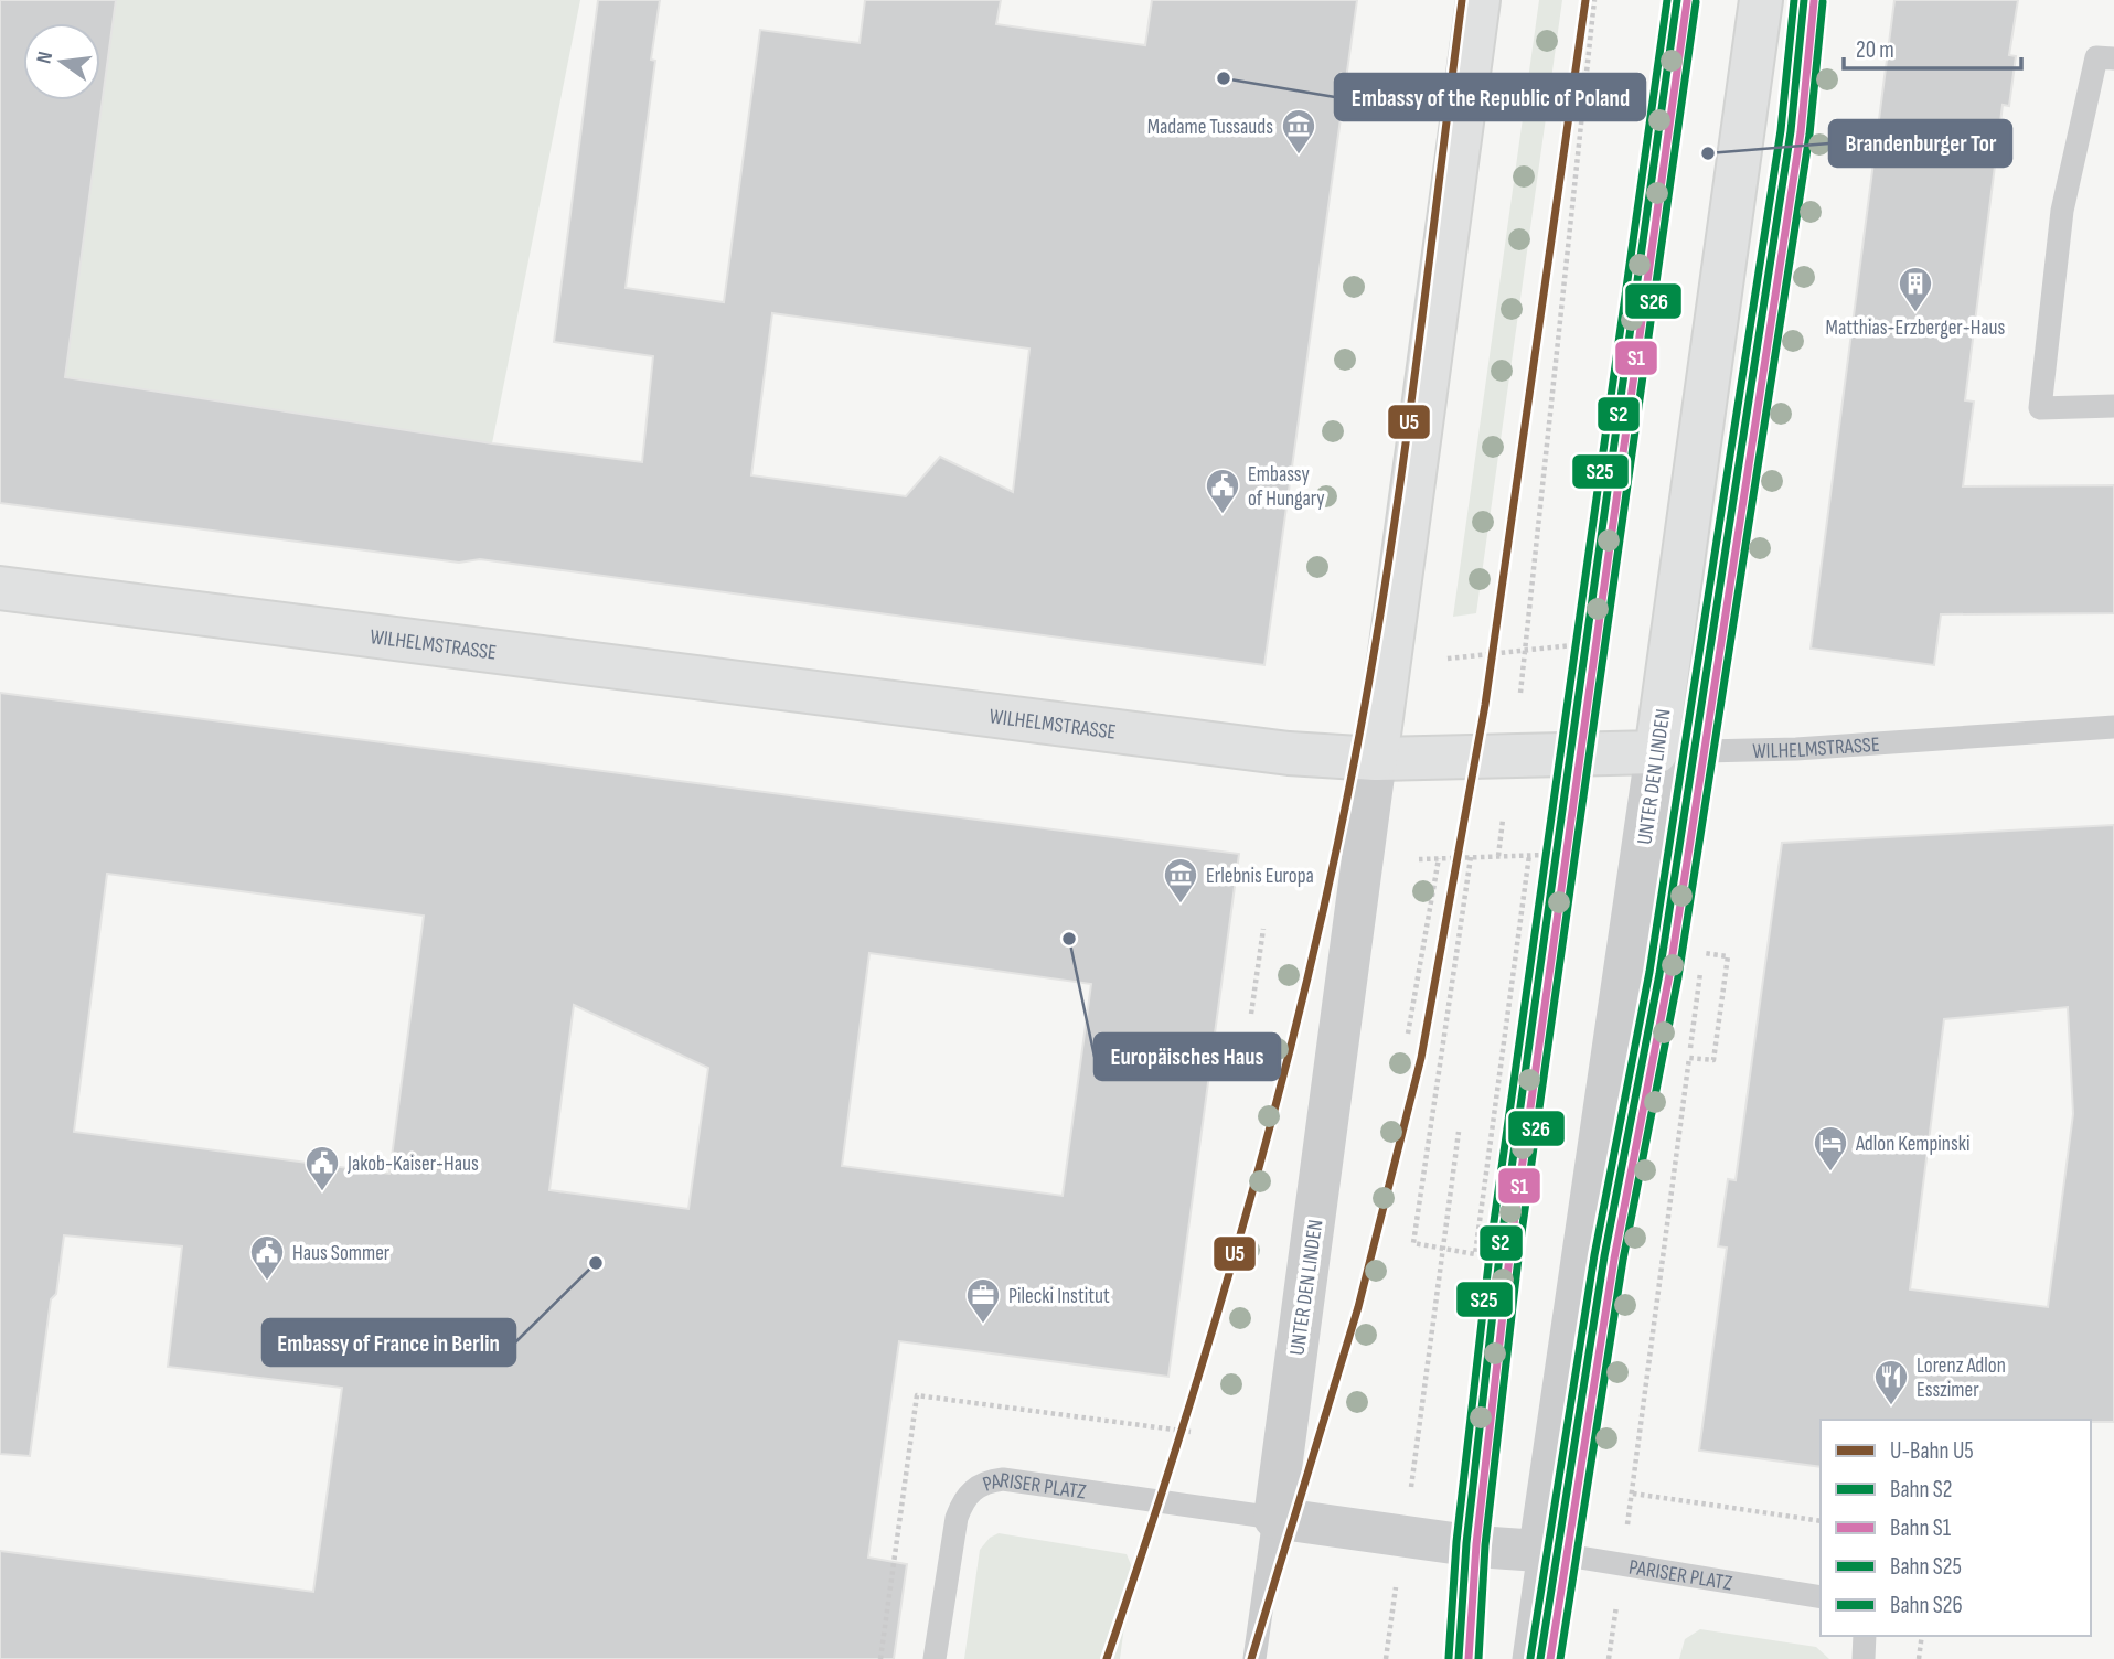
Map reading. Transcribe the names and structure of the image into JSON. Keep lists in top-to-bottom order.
{
  "streets": {
    "main road": ["WILHELMSTRASSE", "UNTER DEN LINDEN"],
    "street": ["PARISER PLATZ"]
  },
  "crossings": [
    ["WILHELMSTRASSE", "UNTER DEN LINDEN"],
    ["UNTER DEN LINDEN", "PARISER PLATZ"]
  ],
  "places": {
    "other": [
      "Embassy of the Republic of Poland",
      "Brandenburger Tor",
      "Europäisches Haus",
      "Embassy of France in Berlin"
    ],
    "museum": ["Madame Tussauds", "Erlebnis Europa"],
    "building": ["Matthias-Erzberger-Haus"],
    "public building": ["Embassy of Hungary", "Jakob-Kaiser-Haus", "Haus Sommer"],
    "hotel": ["Adlon Kempinski"],
    "office": ["Pilecki Institut"],
    "restaurant": ["Lorenz Adlon Esszimer"]
  },
  "lines": [
    "metro line U5",
    "rail line S2",
    "rail line S25",
    "rail line S1",
    "rail line S26"
  ],
  "legend": [
    "U-Bahn U5",
    "Bahn S2",
    "Bahn S1",
    "Bahn S25",
    "Bahn S26"
  ],
  "scale_bar": "20 m",
  "north": "left"
}
